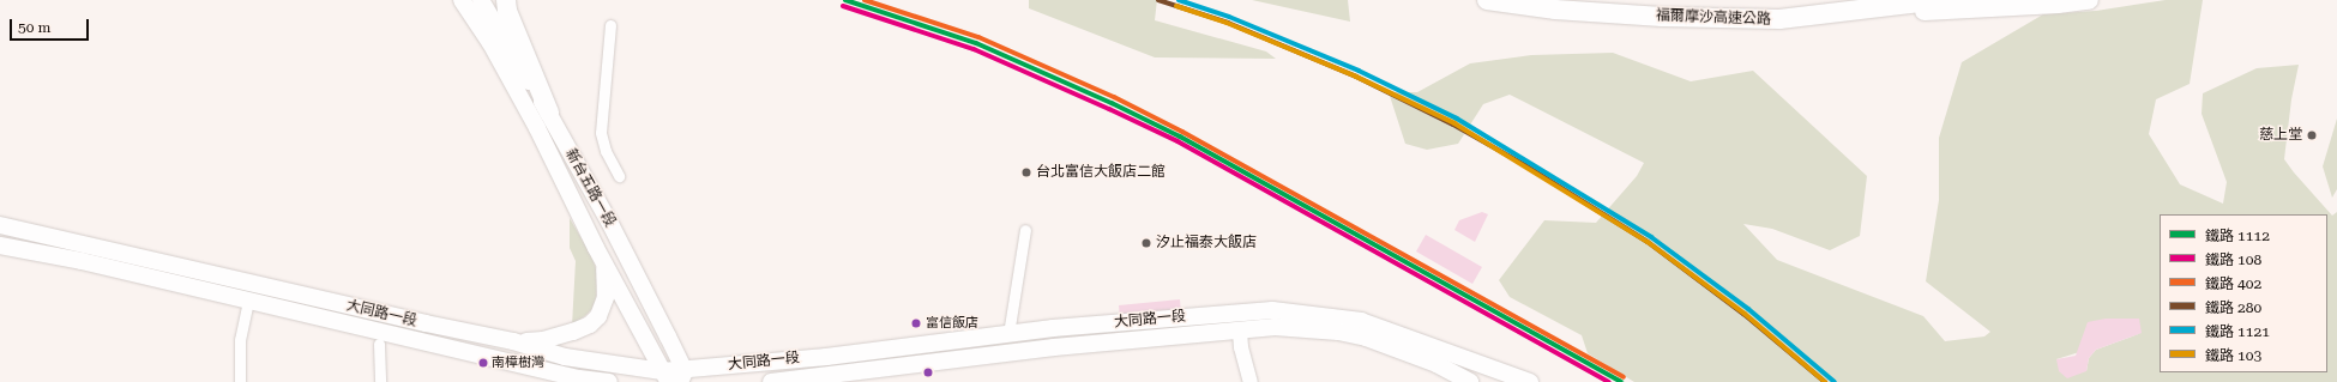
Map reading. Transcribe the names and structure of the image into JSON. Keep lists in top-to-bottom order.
{
  "streets": {
    "highway": ["福爾摩沙高速公路"],
    "main road": ["新台五路一段", "大同路一段"]
  },
  "crossings": [
    ["新台五路一段", "大同路一段"]
  ],
  "places": [
    "慈上堂",
    "台北富信大飯店二館",
    "汐止福泰大飯店",
    "富信飯店",
    "南樟樹灣"
  ],
  "lines": [
    "rail line 1112",
    "rail line 402",
    "rail line 280",
    "rail line 1121",
    "rail line 108",
    "rail line 103"
  ],
  "legend": [
    "鐵路 1112",
    "鐵路 108",
    "鐵路 402",
    "鐵路 280",
    "鐵路 1121",
    "鐵路 103"
  ],
  "scale_bar": "50 m"
}
